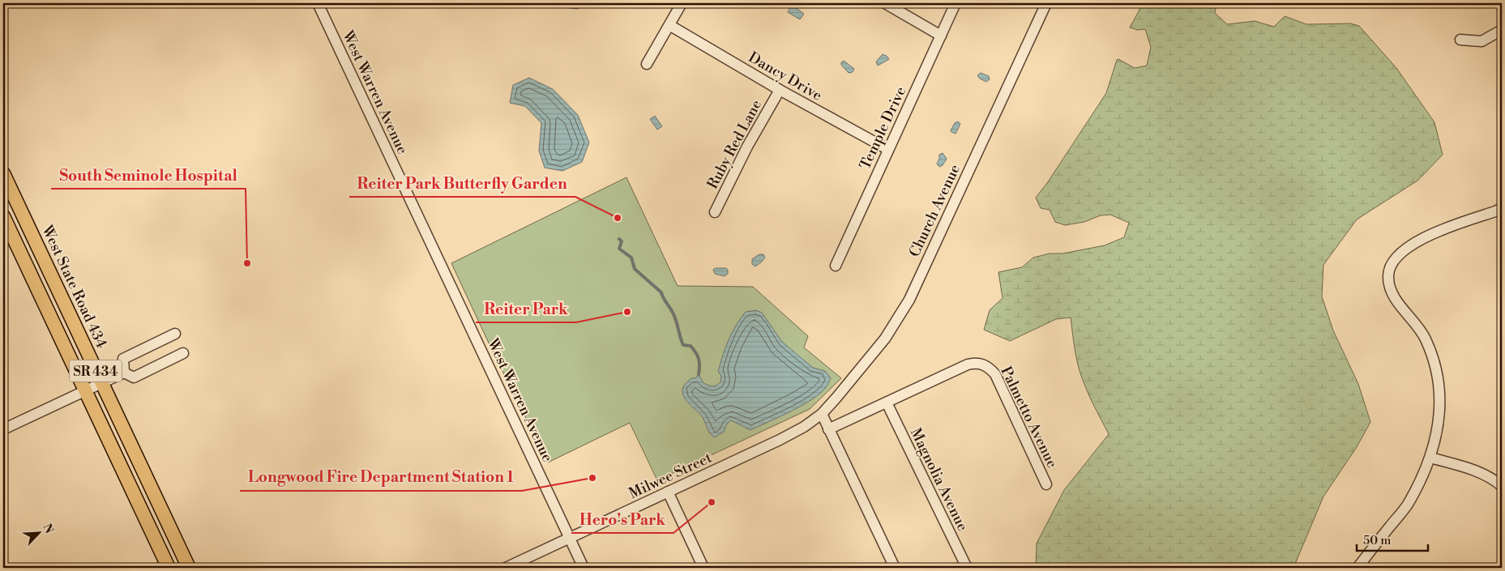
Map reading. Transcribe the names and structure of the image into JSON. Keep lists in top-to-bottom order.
{
  "streets": {
    "main road": ["West State Road 434", "SR 434"],
    "street": [
      "Dancy Drive",
      "West Warren Avenue",
      "Temple Drive",
      "Ruby Red Lane",
      "Church Avenue",
      "Palmetto Avenue",
      "Milwee Street",
      "Magnolia Avenue"
    ]
  },
  "crossings": [
    ["Dancy Drive", "Temple Drive"],
    ["Dancy Drive", "Ruby Red Lane"],
    ["West Warren Avenue", "Milwee Street"],
    ["Church Avenue", "Milwee Street"],
    ["Palmetto Avenue", "Magnolia Avenue"]
  ],
  "places": [
    "Reiter Park Butterfly Garden",
    "South Seminole Hospital",
    "Reiter Park",
    "Longwood Fire Department Station 1",
    "Hero's Park"
  ],
  "scale_bar": "50 m",
  "north": "top right"
}
